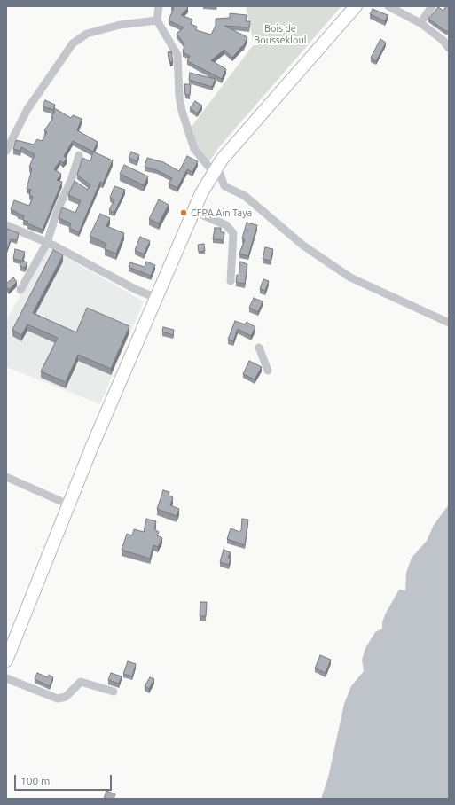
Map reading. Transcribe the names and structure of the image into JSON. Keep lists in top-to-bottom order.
{
  "parks": ["Bois de Boussekloul"],
  "places": ["CFPA Ain Taya"],
  "scale_bar": "100 m"
}
